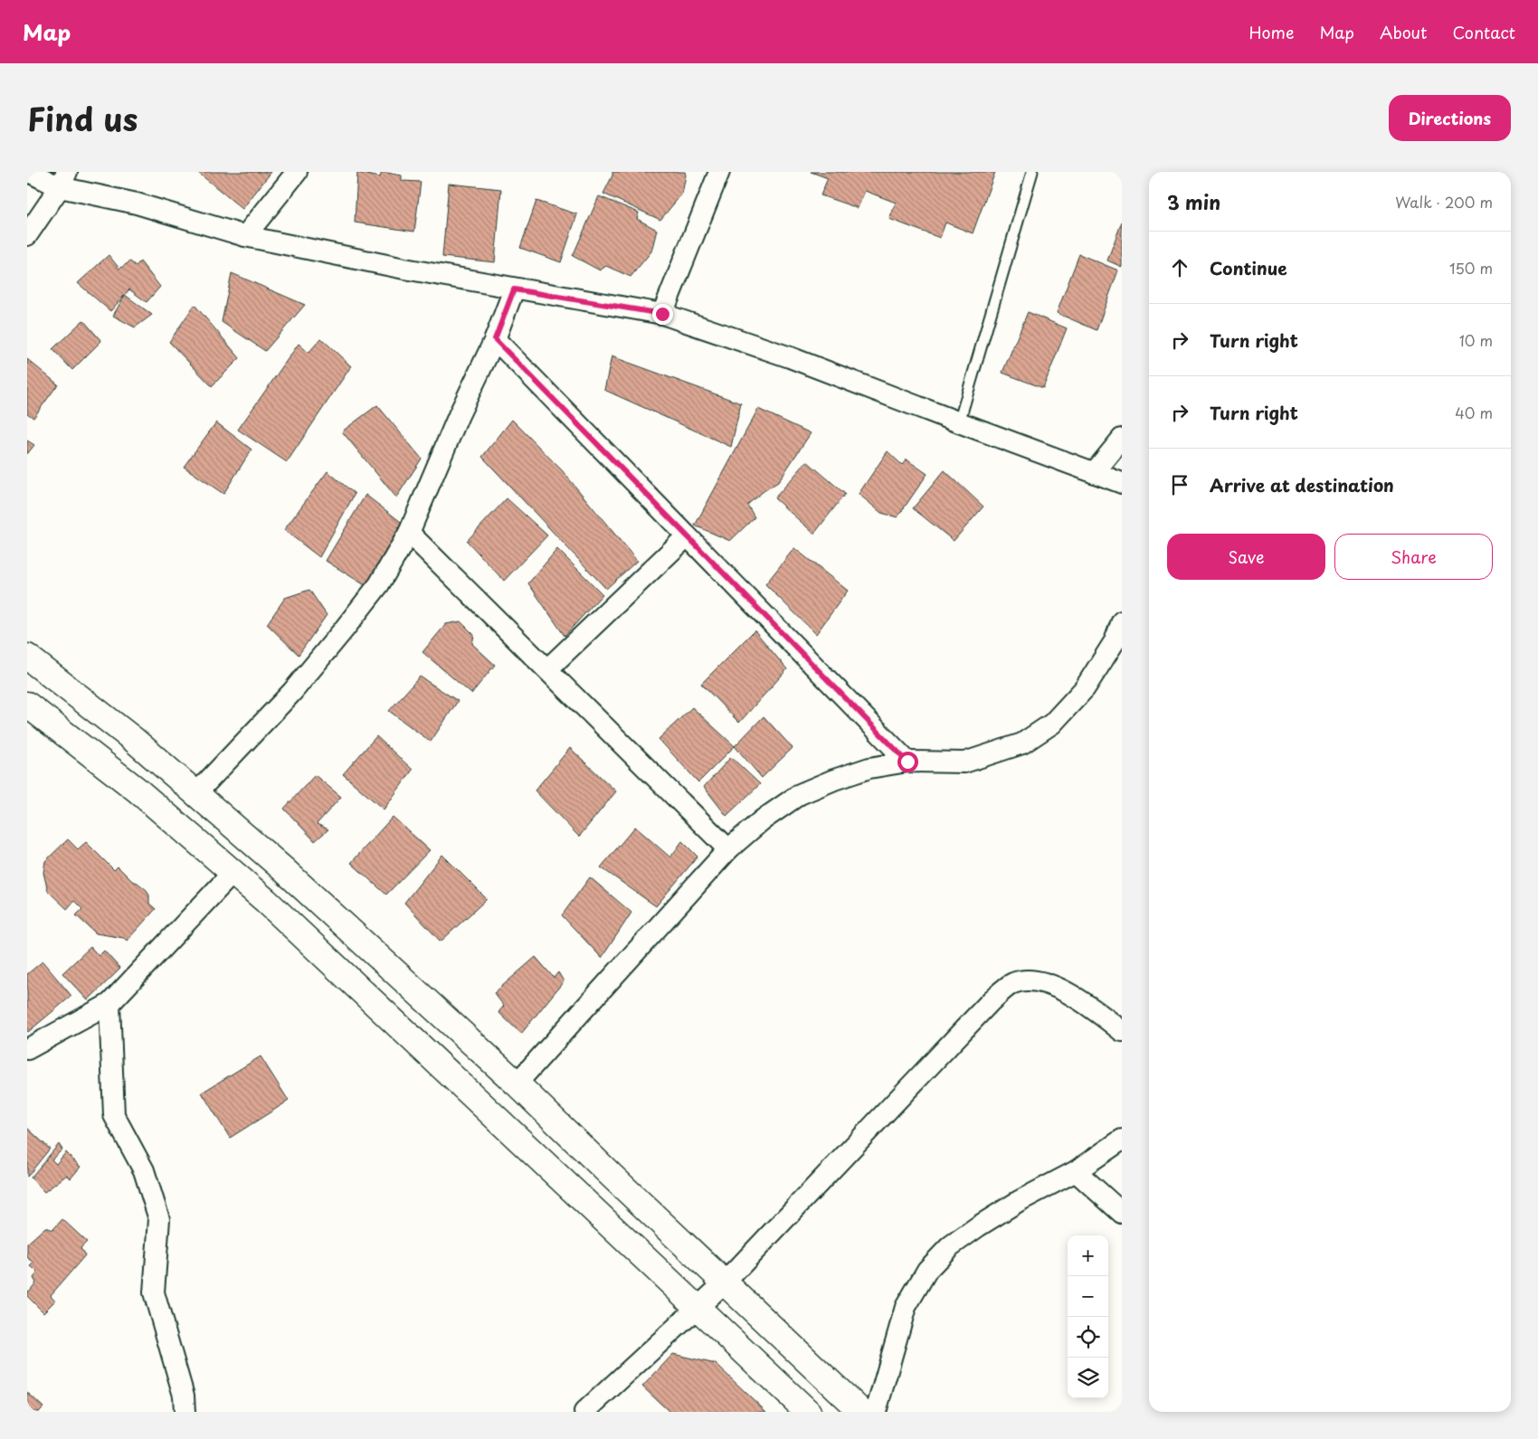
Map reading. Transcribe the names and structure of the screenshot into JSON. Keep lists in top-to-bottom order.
{
  "page": {
    "header": "Map",
    "nav": [
      "Home",
      "Map",
      "About",
      "Contact"
    ],
    "title": "Find us",
    "buttons": [
      "Directions",
      ["Save", "Share"]
    ],
    "heading": ["3 min", "Walk · 200 m"],
    "list": [
      ["Continue", "150 m"],
      ["Turn right", "10 m"],
      ["Turn right", "40 m"],
      "Arrive at destination"
    ],
    "map_buttons": ["+", "−"]
  }
}
